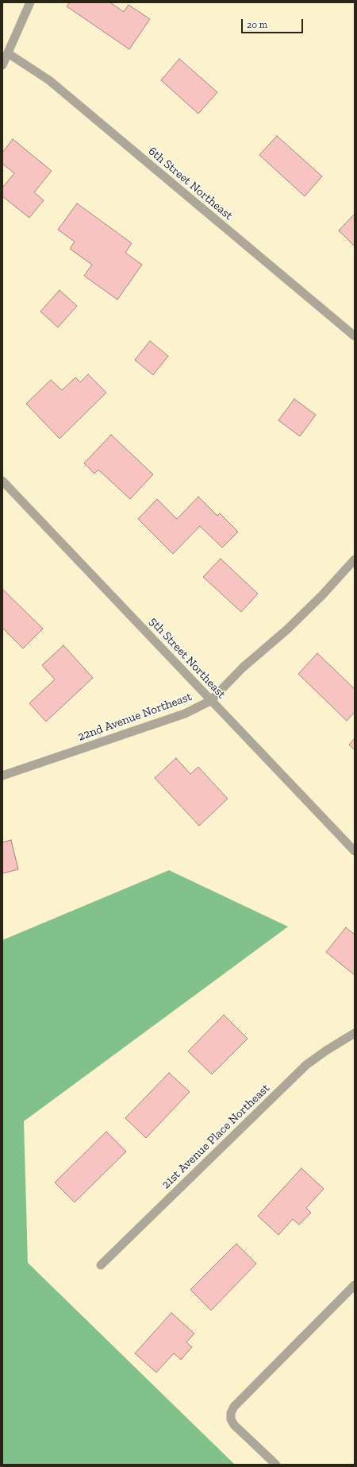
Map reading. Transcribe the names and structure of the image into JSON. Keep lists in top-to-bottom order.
{
  "streets": {
    "street": [
      "6th Street Northeast",
      "5th Street Northeast",
      "22nd Avenue Northeast",
      "21st Avenue Place Northeast"
    ]
  },
  "crossings": [
    ["5th Street Northeast", "22nd Avenue Northeast"]
  ],
  "scale_bar": "20 m"
}
